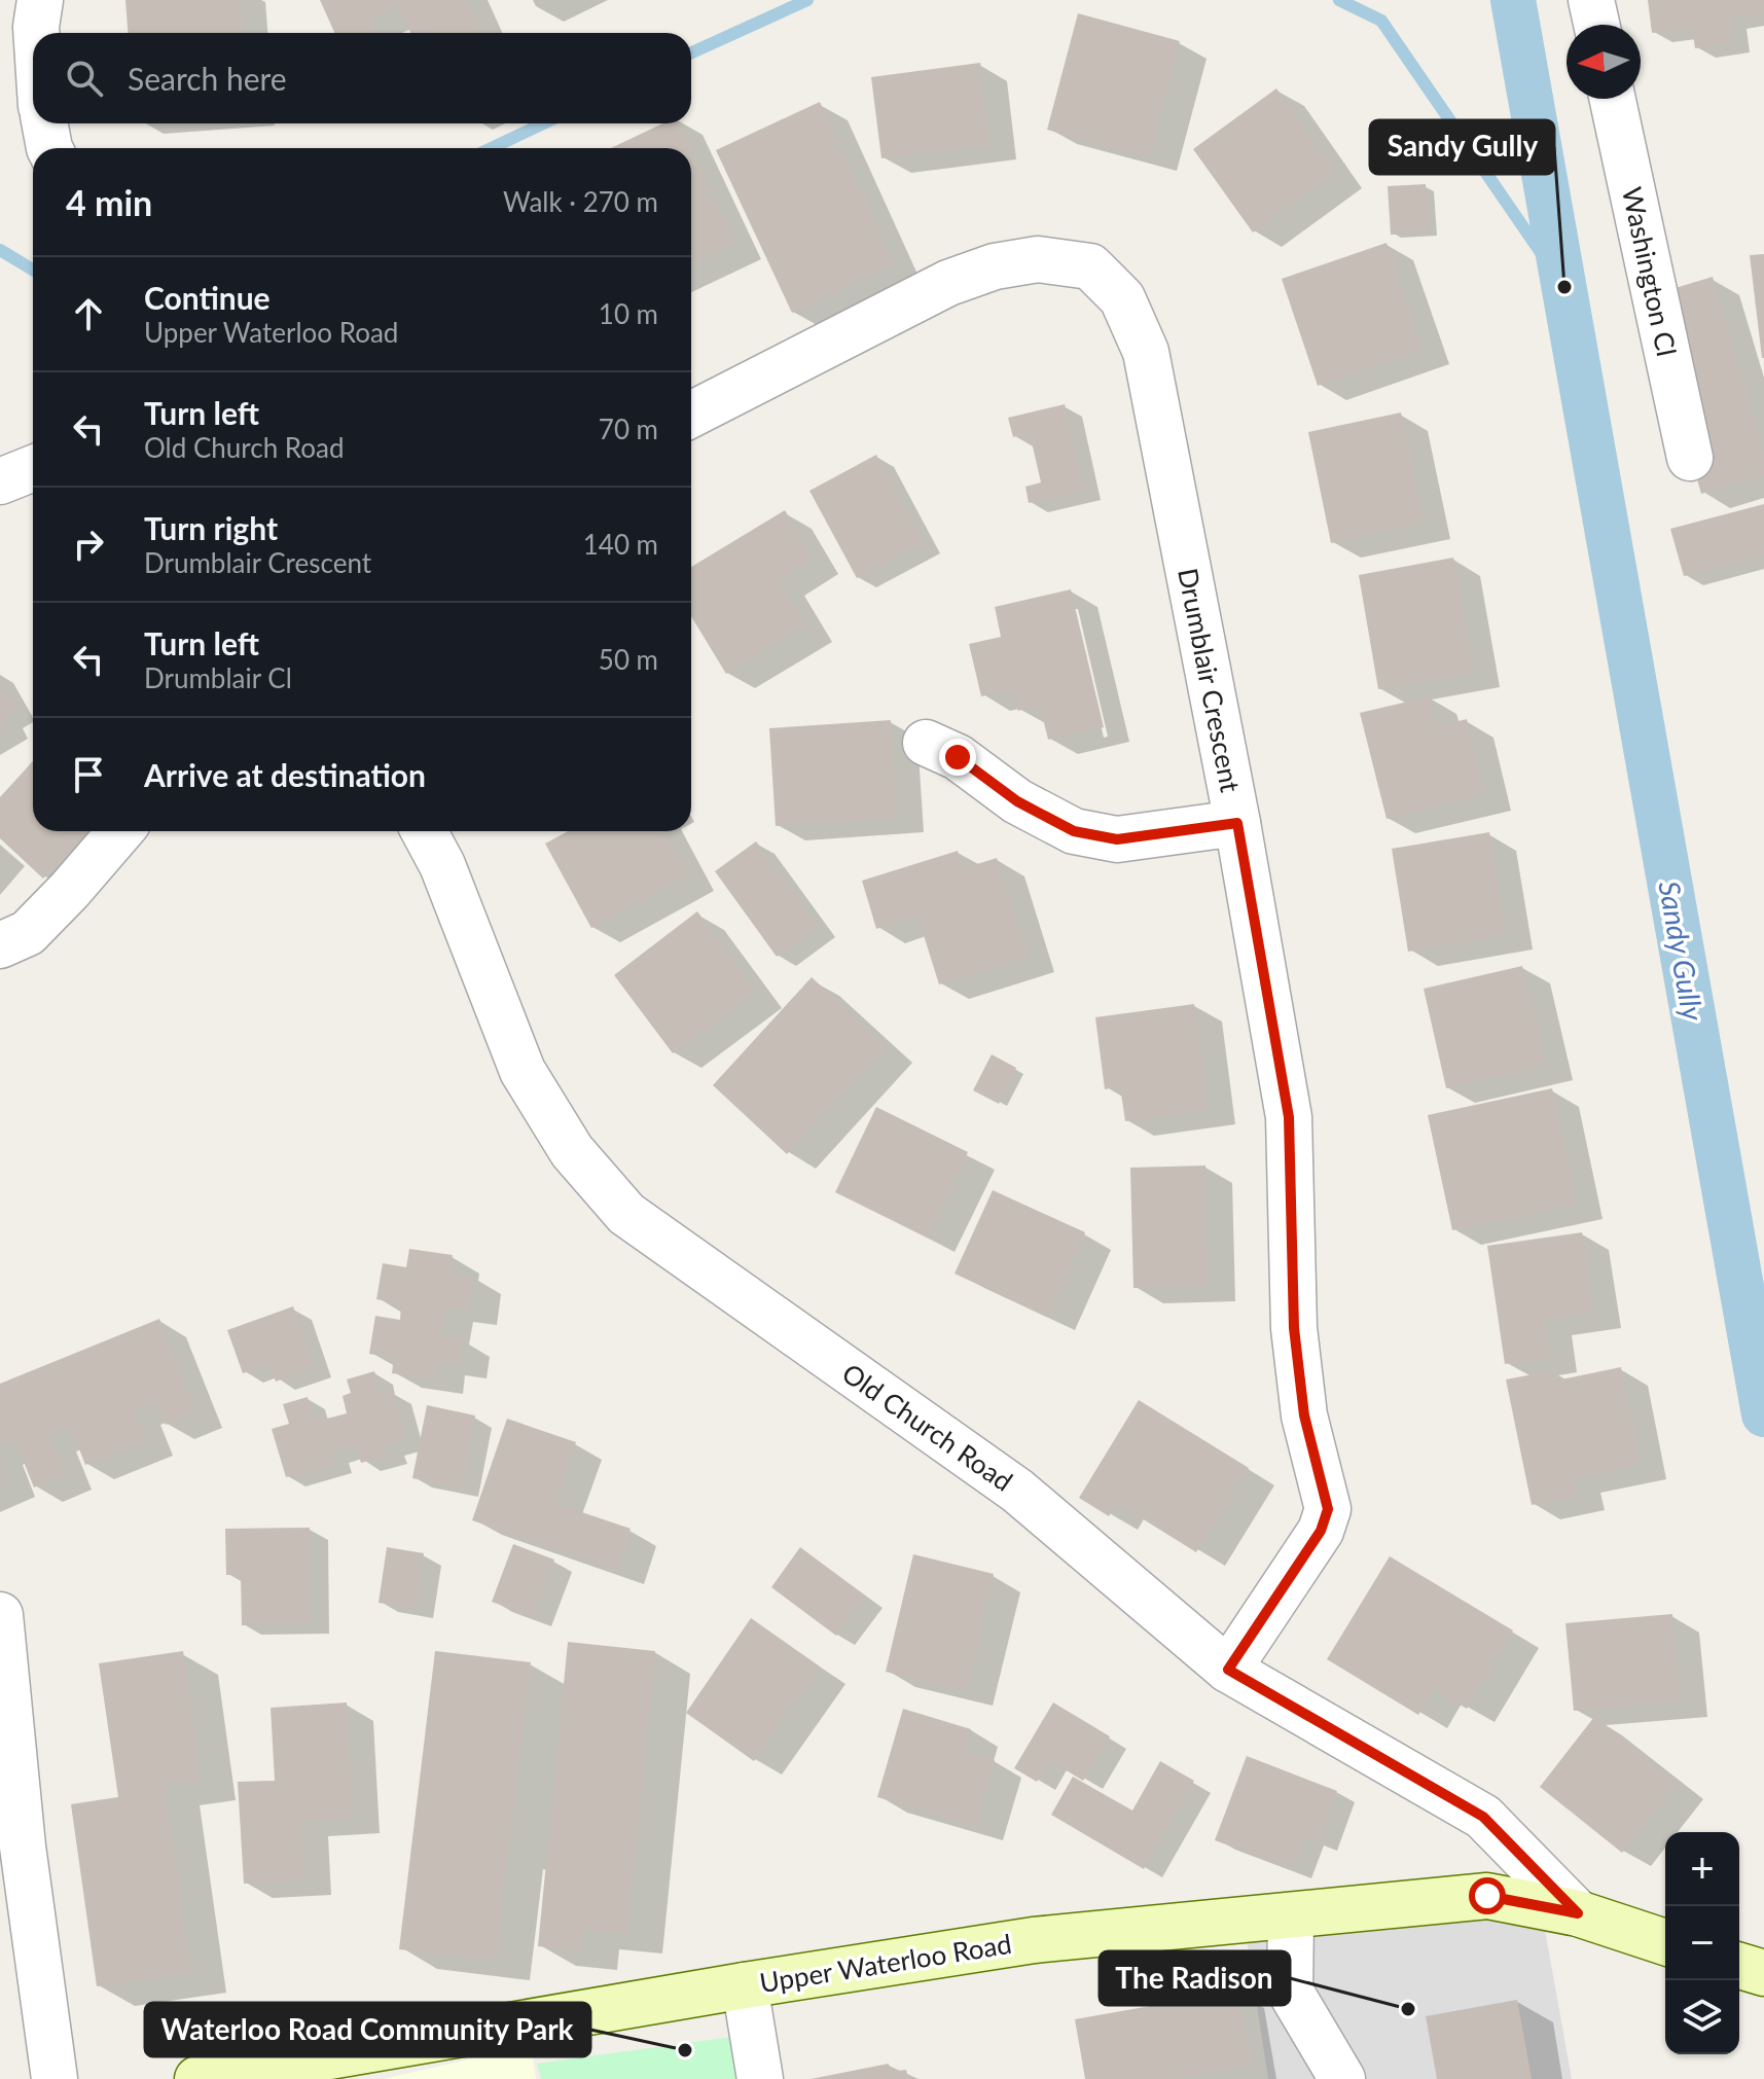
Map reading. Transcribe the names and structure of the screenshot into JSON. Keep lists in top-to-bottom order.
{
  "streets": {
    "main road": ["Upper Waterloo Road"],
    "street": ["Washington Cl", "Drumblair Crescent", "Old Church Road"]
  },
  "crossings": [
    ["Drumblair Crescent", "Old Church Road"],
    ["Old Church Road", "Upper Waterloo Road"]
  ],
  "water": ["Sandy Gully"],
  "places": ["Sandy Gully", "The Radison", "Waterloo Road Community Park"],
  "north": "left",
  "page": {
    "search": "Search here",
    "heading": ["4 min", "Walk · 270 m"],
    "list": [
      ["Continue", "Upper Waterloo Road", "10 m"],
      ["Turn left", "Old Church Road", "70 m"],
      ["Turn right", "Drumblair Crescent", "140 m"],
      ["Turn left", "Drumblair Cl", "50 m"],
      "Arrive at destination"
    ],
    "map_buttons": ["+", "−"]
  }
}
